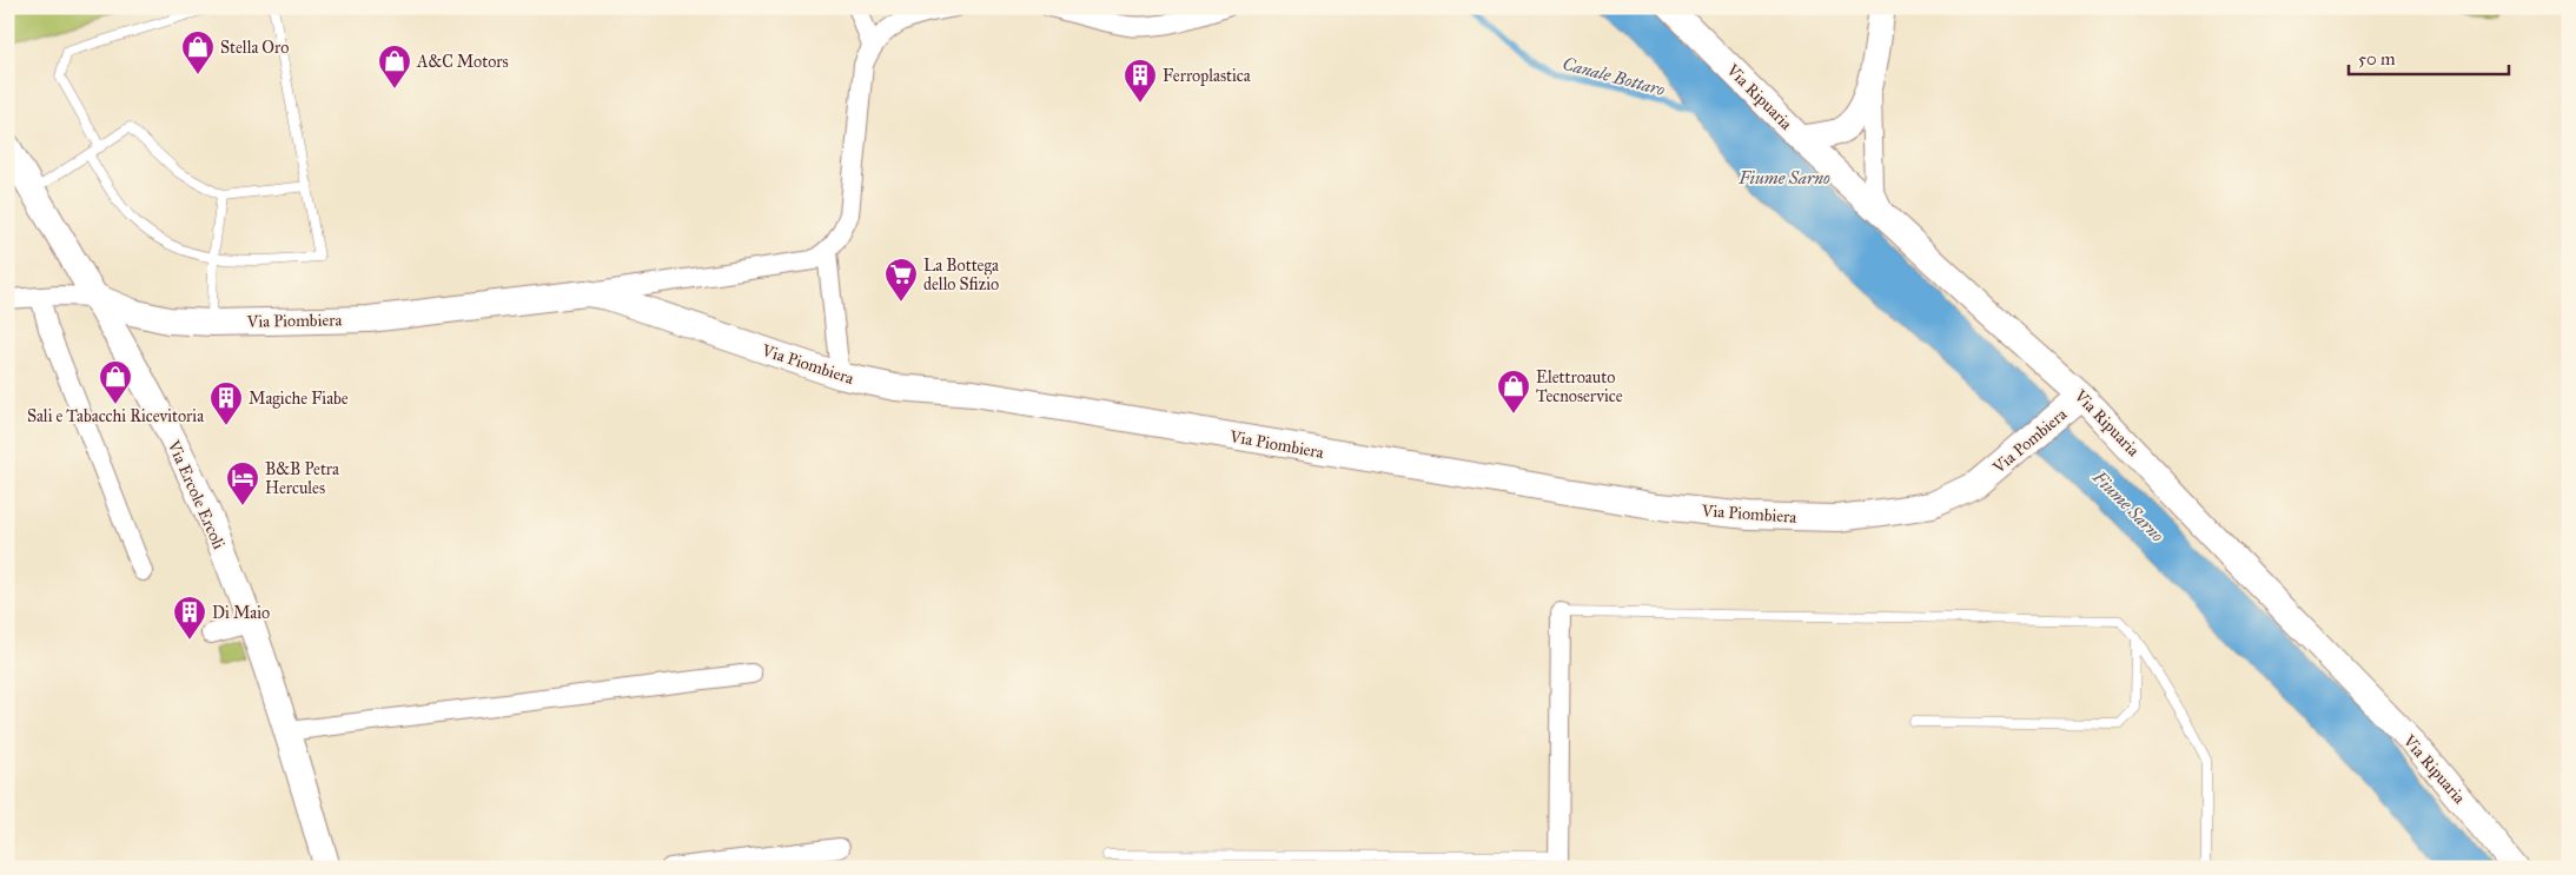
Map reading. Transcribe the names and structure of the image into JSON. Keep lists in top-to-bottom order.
{
  "streets": {
    "street": [
      "Via Ripuaria",
      "Via Piombiera",
      "Via Pombiera",
      "Via Ercole Ercoli"
    ]
  },
  "crossings": [
    ["Via Ripuaria", "Via Pombiera"],
    ["Via Piombiera", "Via Pombiera"],
    ["Via Piombiera", "Via Ercole Ercoli"]
  ],
  "water": ["Canale Bottaro", "Fiume Sarno"],
  "places": {
    "shop": [
      "Stella Oro",
      "A&C Motors",
      "Sali e Tabacchi Ricevitoria",
      "Elettroauto Tecnoservice"
    ],
    "building": ["Ferroplastica", "Magiche Fiabe", "Di Maio"],
    "supermarket": ["La Bottega dello Sfizio"],
    "hotel": ["B&B Petra Hercules"]
  },
  "scale_bar": "50 m"
}
